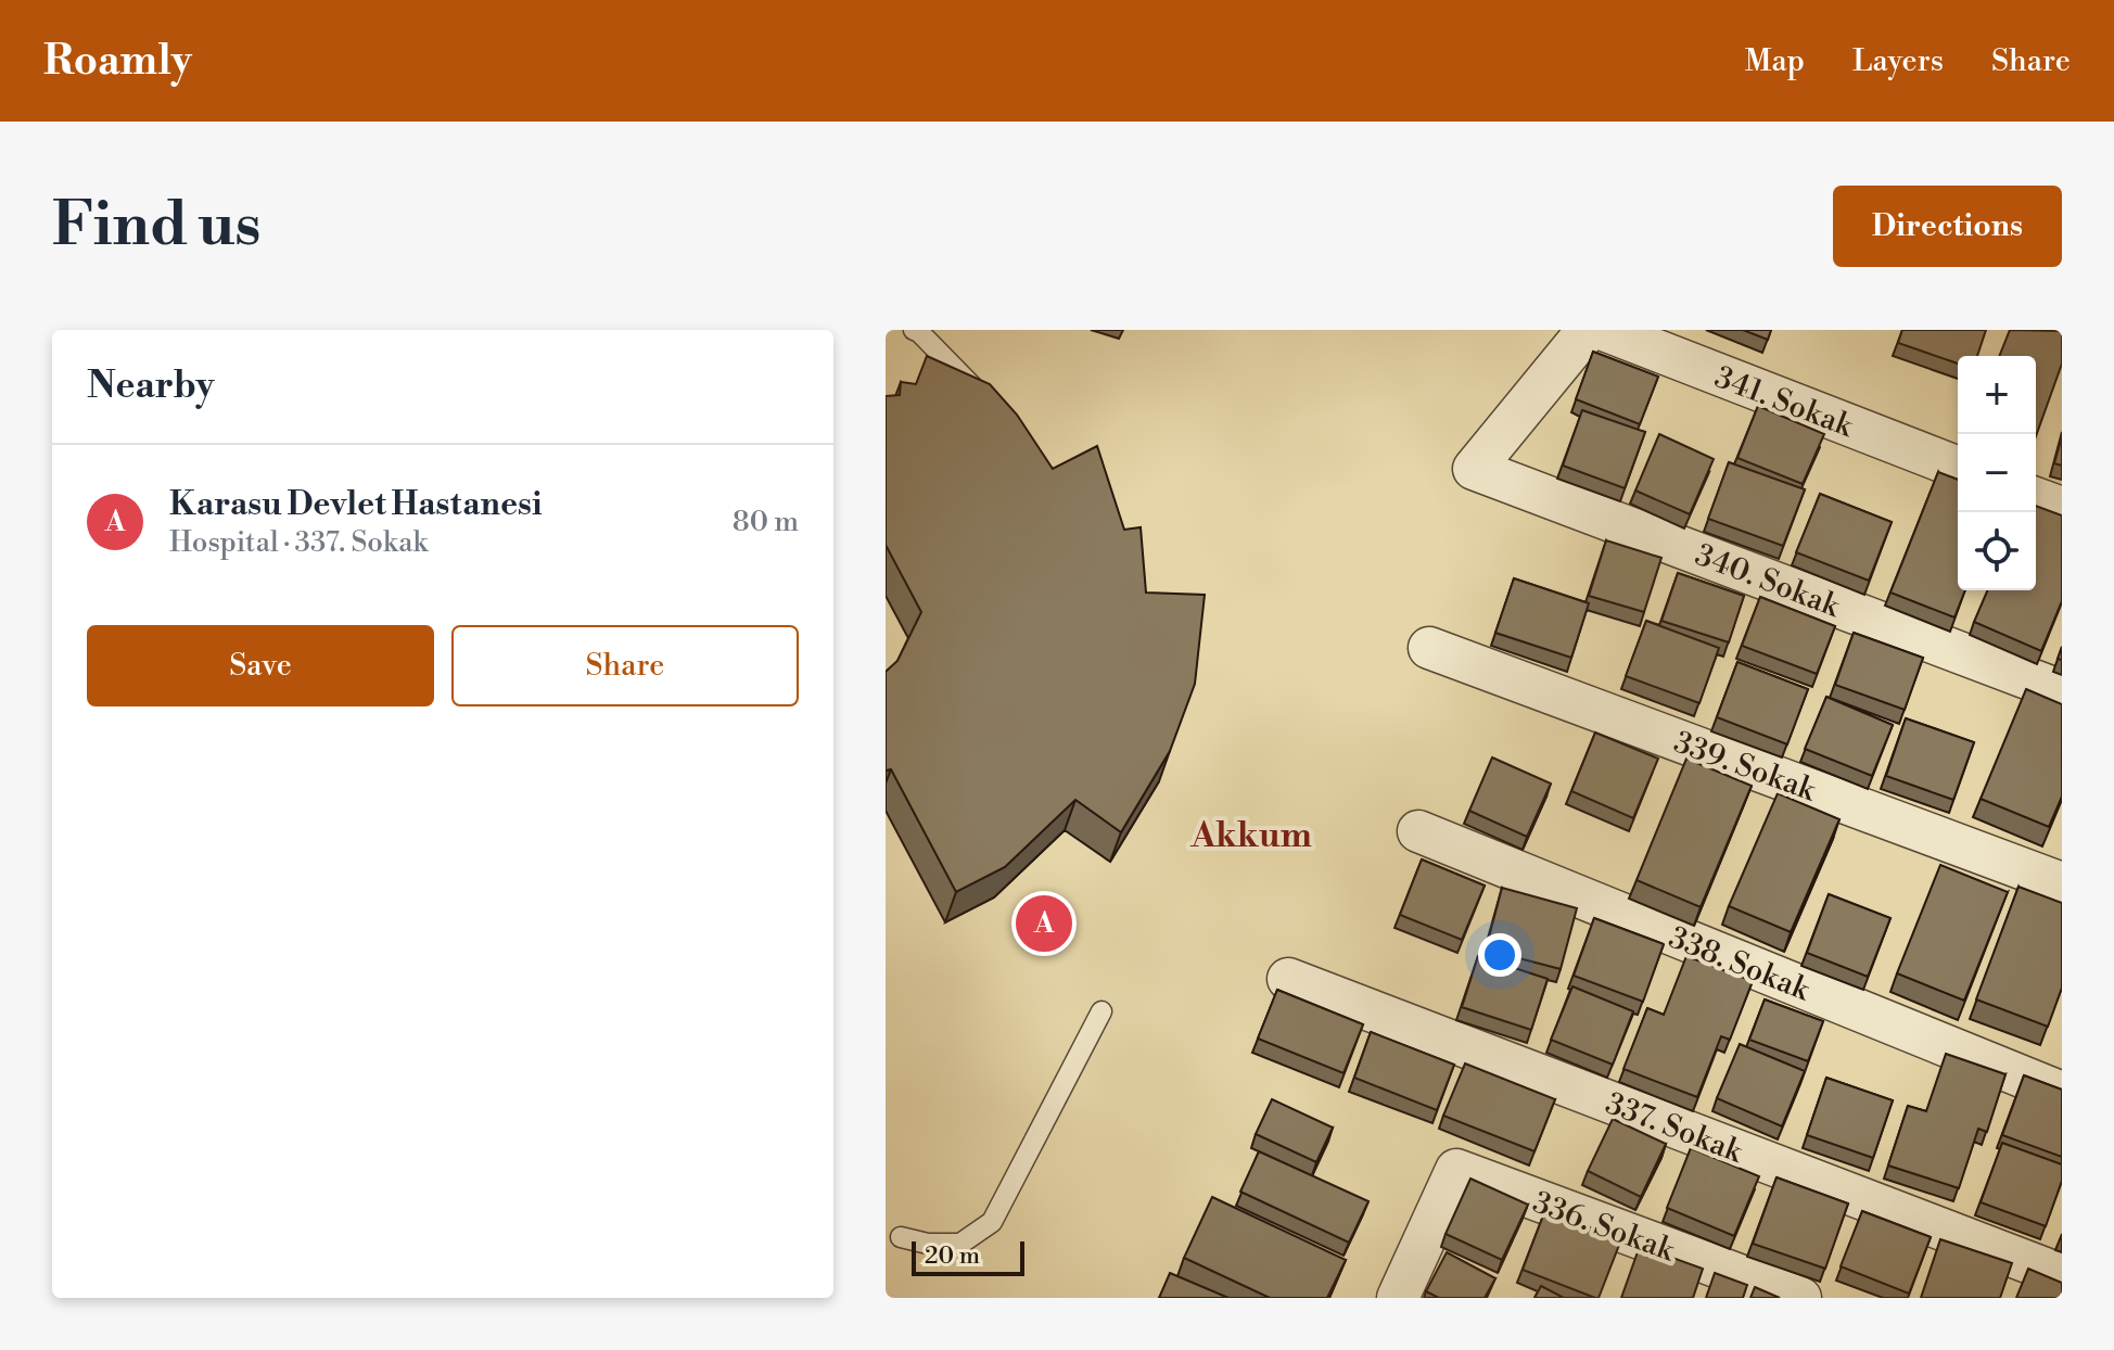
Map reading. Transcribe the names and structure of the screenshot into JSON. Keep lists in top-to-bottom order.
{
  "streets": {
    "street": [
      "341. Sokak",
      "340. Sokak",
      "339. Sokak",
      "338. Sokak",
      "337. Sokak",
      "336. Sokak"
    ]
  },
  "districts": ["Akkum"],
  "scale_bar": "20 m",
  "page": {
    "header": "Roamly",
    "nav": ["Map", "Layers", "Share"],
    "buttons": [
      "Directions",
      ["Save", "Share"]
    ],
    "title": "Find us",
    "heading": "Nearby",
    "map_buttons": ["+", "−"],
    "list": [
      {
        "mark": "A",
        "name": "Karasu Devlet Hastanesi",
        "note": "Hospital · 337. Sokak",
        "value": "80 m"
      }
    ],
    "pins": "A",
    "scale": "20 m"
  }
}
